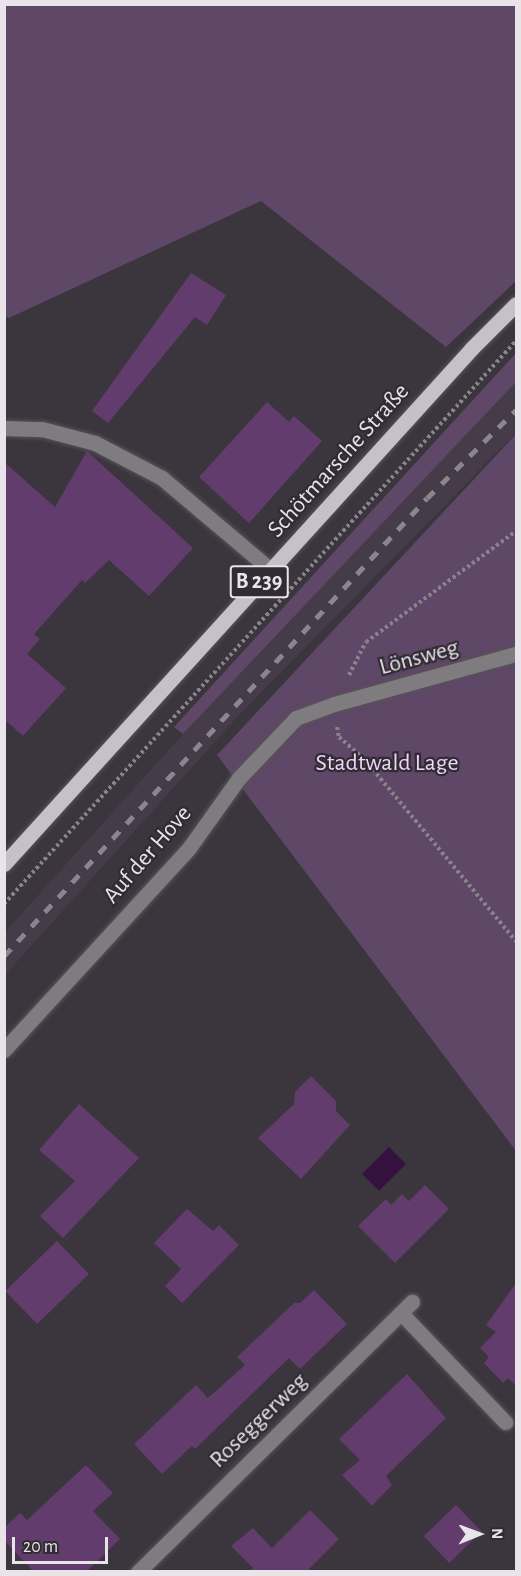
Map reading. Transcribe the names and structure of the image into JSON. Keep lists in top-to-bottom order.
{
  "streets": {
    "main road": ["Schötmarsche Straße", "B 239"],
    "street": ["Lönsweg", "Auf der Hove", "Roseggerweg"]
  },
  "crossings": [
    ["Lönsweg", "Auf der Hove"]
  ],
  "parks": ["Stadtwald Lage"],
  "scale_bar": "20 m",
  "north": "right"
}
